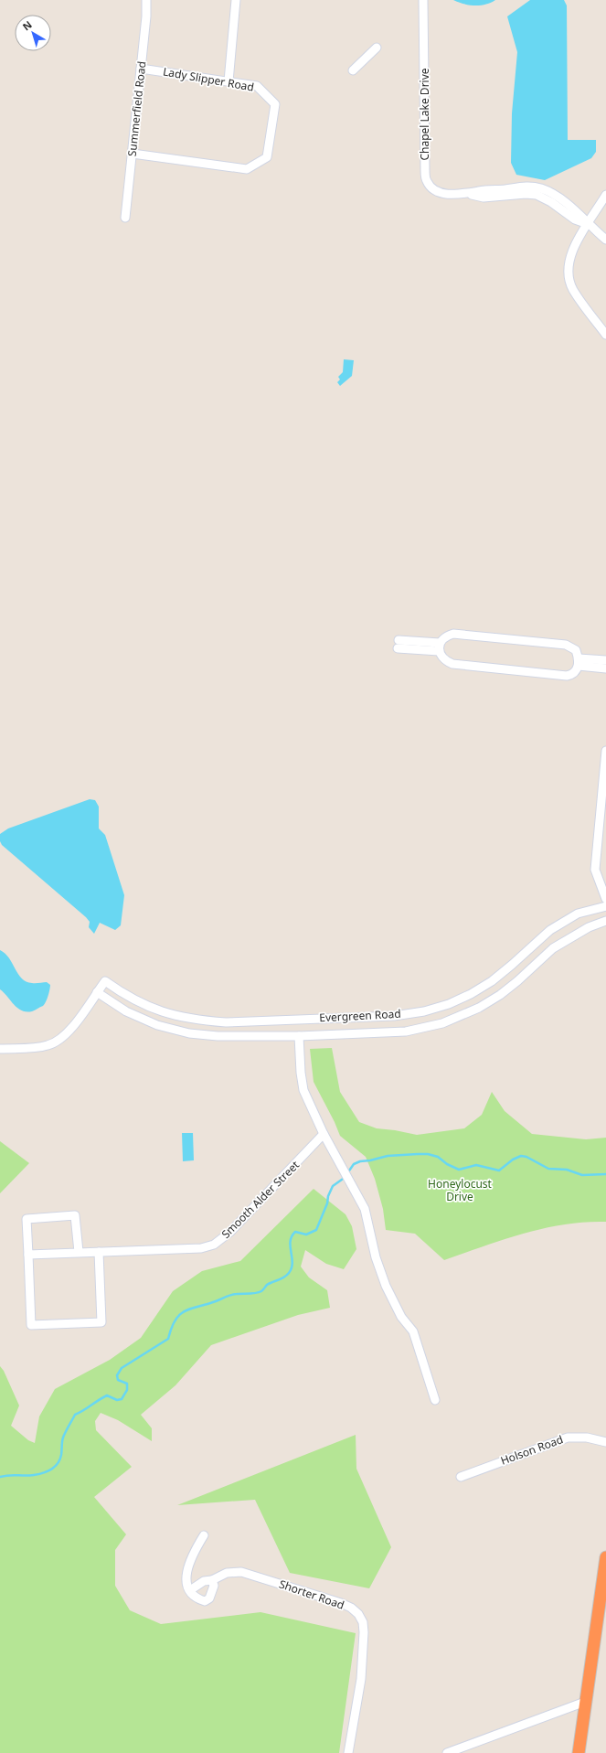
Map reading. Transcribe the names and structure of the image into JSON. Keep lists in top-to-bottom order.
{
  "streets": {
    "street": [
      "Lady Slipper Road",
      "Summerfield Road",
      "Chapel Lake Drive",
      "Evergreen Road",
      "Smooth Alder Street",
      "Holson Road",
      "Shorter Road"
    ]
  },
  "crossings": [
    ["Lady Slipper Road", "Summerfield Road"]
  ],
  "parks": ["Honeylocust Drive"],
  "north": "top left"
}
